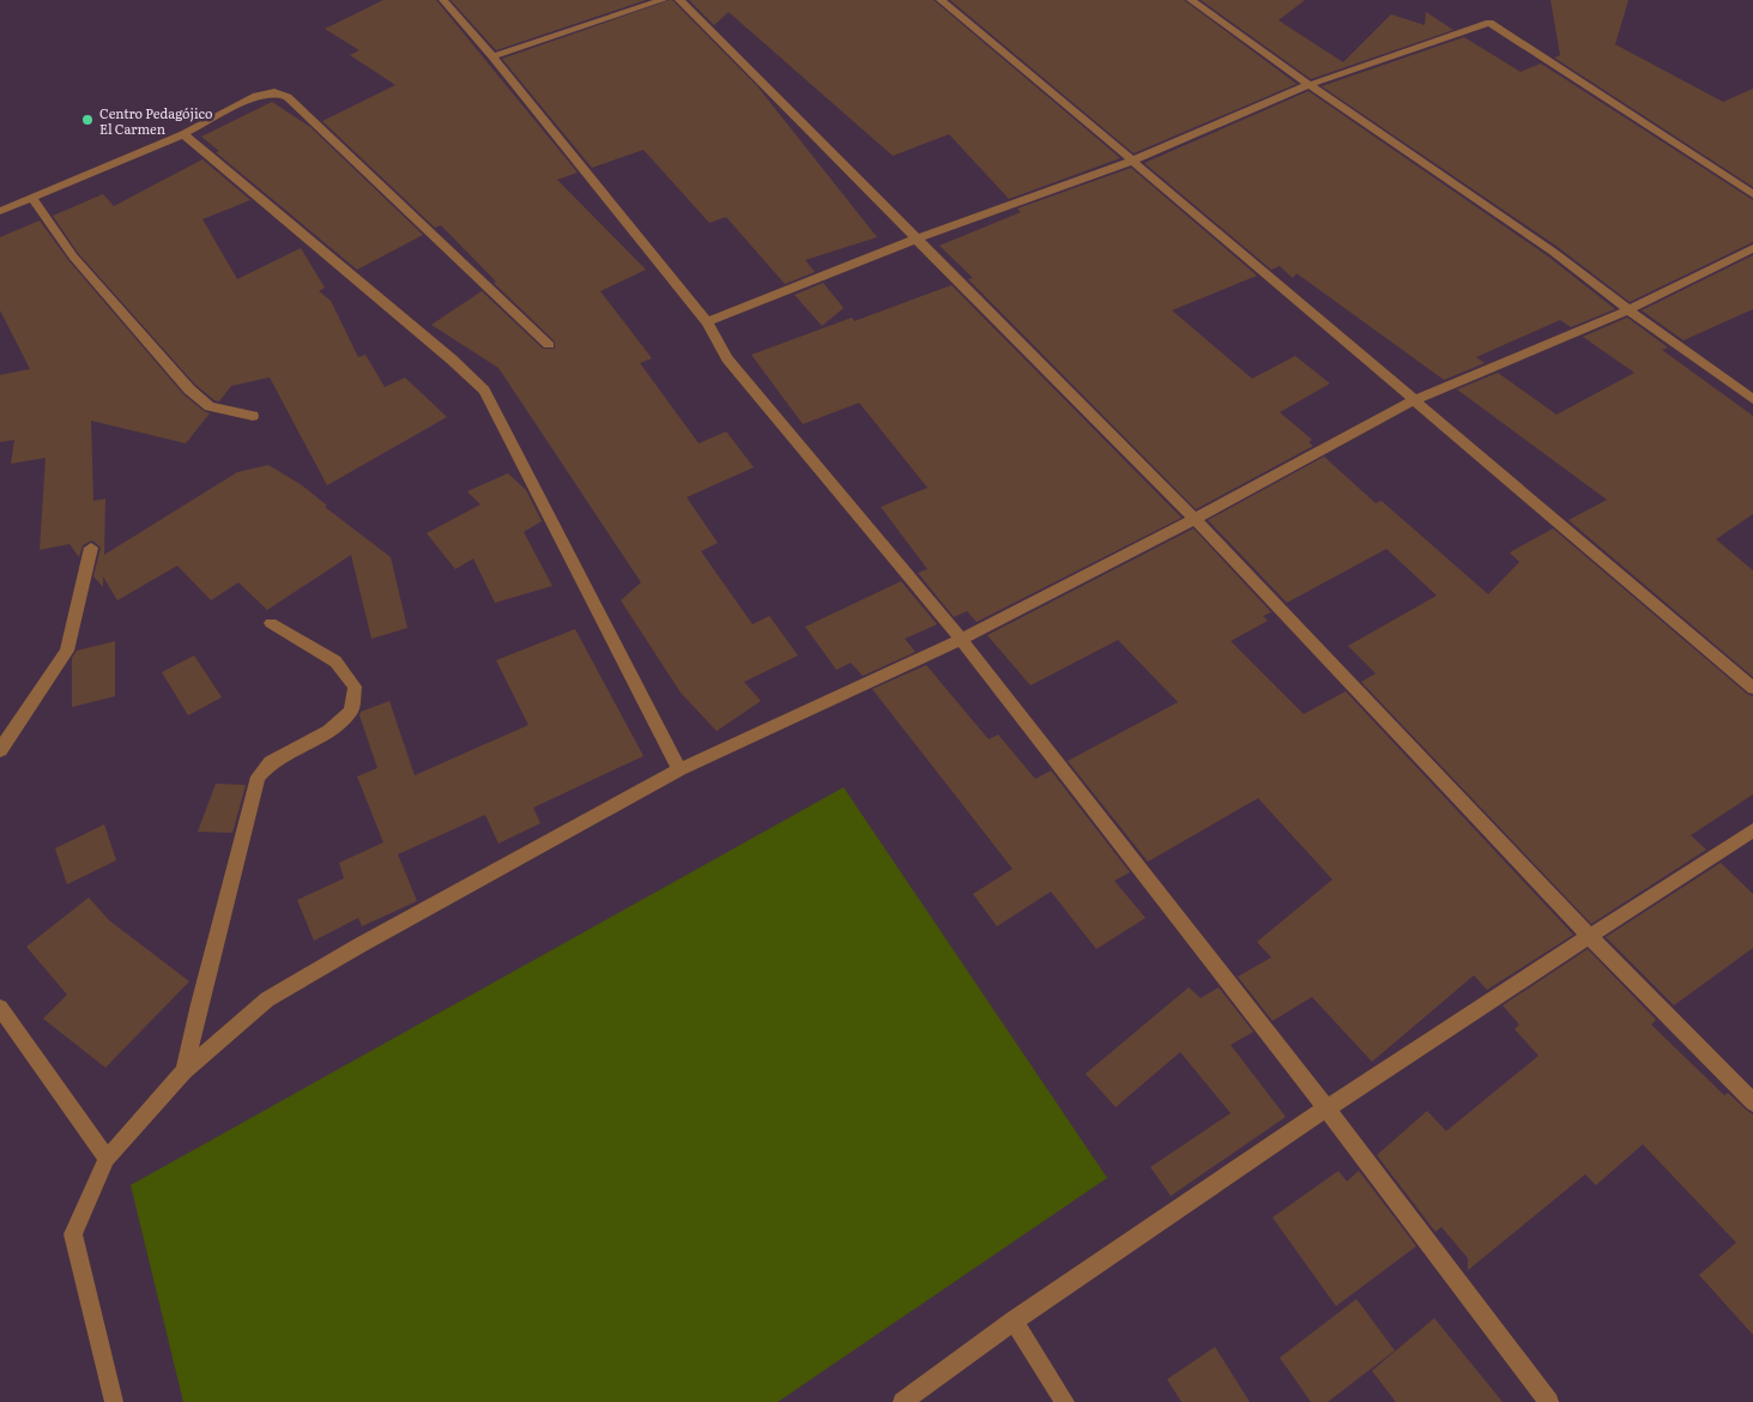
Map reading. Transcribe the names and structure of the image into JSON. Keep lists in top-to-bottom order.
{
  "places": ["Centro Pedagójico El Carmen"]
}
